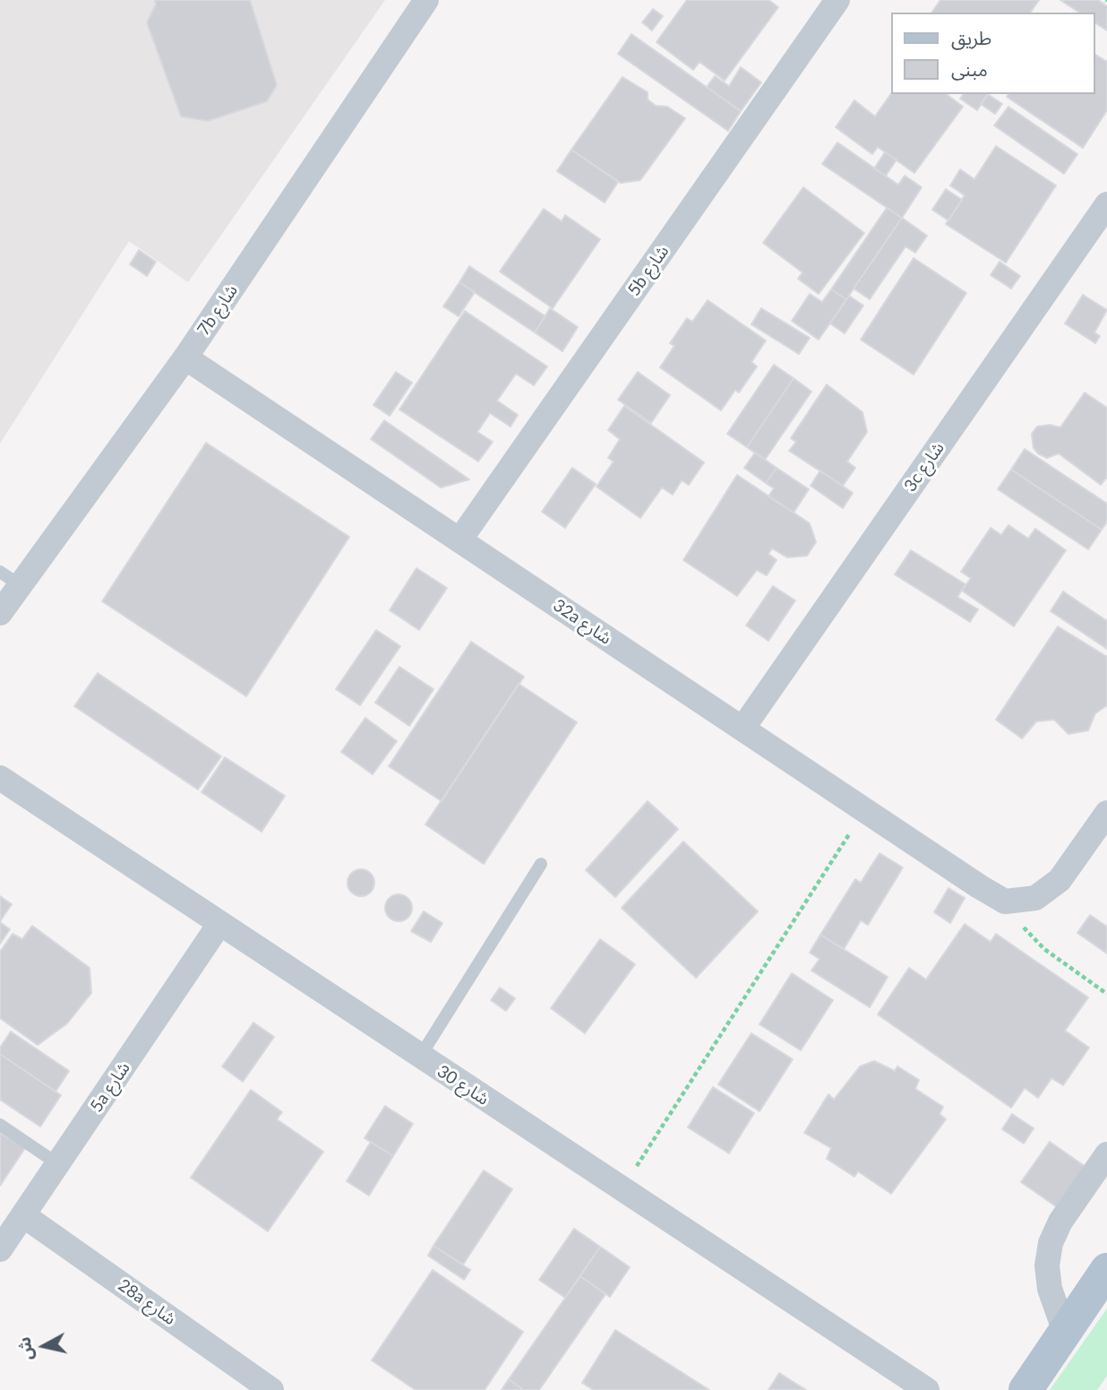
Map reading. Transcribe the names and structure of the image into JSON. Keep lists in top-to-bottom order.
{
  "streets": {
    "street": [
      "5b شارع",
      "7b شارع",
      "3c شارع",
      "32a شارع",
      "شارع 30",
      "5a شارع",
      "28a شارع"
    ]
  },
  "crossings": [
    ["5b شارع", "32a شارع"],
    ["7b شارع", "32a شارع"],
    ["3c شارع", "32a شارع"],
    ["شارع 30", "5a شارع"],
    ["5a شارع", "28a شارع"]
  ],
  "legend": ["طريق", "مبنى"],
  "north": "left"
}
